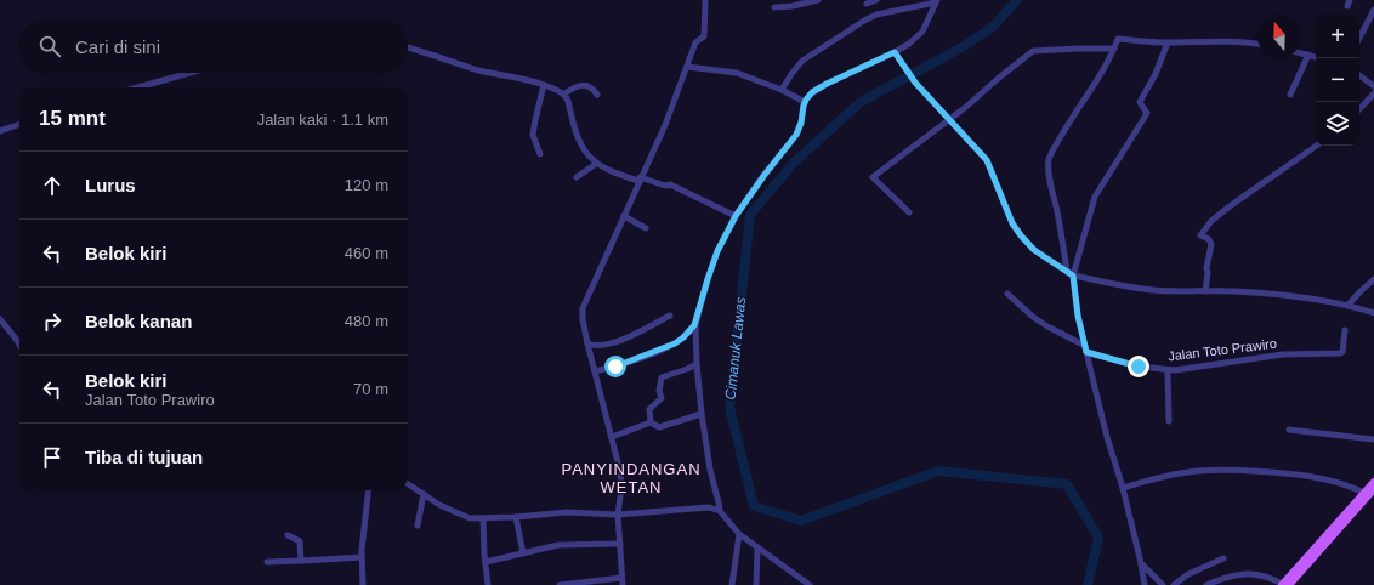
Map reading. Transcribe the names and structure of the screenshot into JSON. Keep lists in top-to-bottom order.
{
  "streets": {
    "street": ["Jalan Toto Prawiro"]
  },
  "districts": ["PANYINDANGAN WETAN"],
  "water": ["Cimanuk Lawas"],
  "north": "top",
  "page": {
    "map_buttons": ["+", "−"],
    "search": "Cari di sini",
    "heading": ["15 mnt", "Jalan kaki · 1.1 km"],
    "list": [
      ["Lurus", "120 m"],
      ["Belok kiri", "460 m"],
      ["Belok kanan", "480 m"],
      ["Belok kiri", "Jalan Toto Prawiro", "70 m"],
      "Tiba di tujuan"
    ]
  }
}
